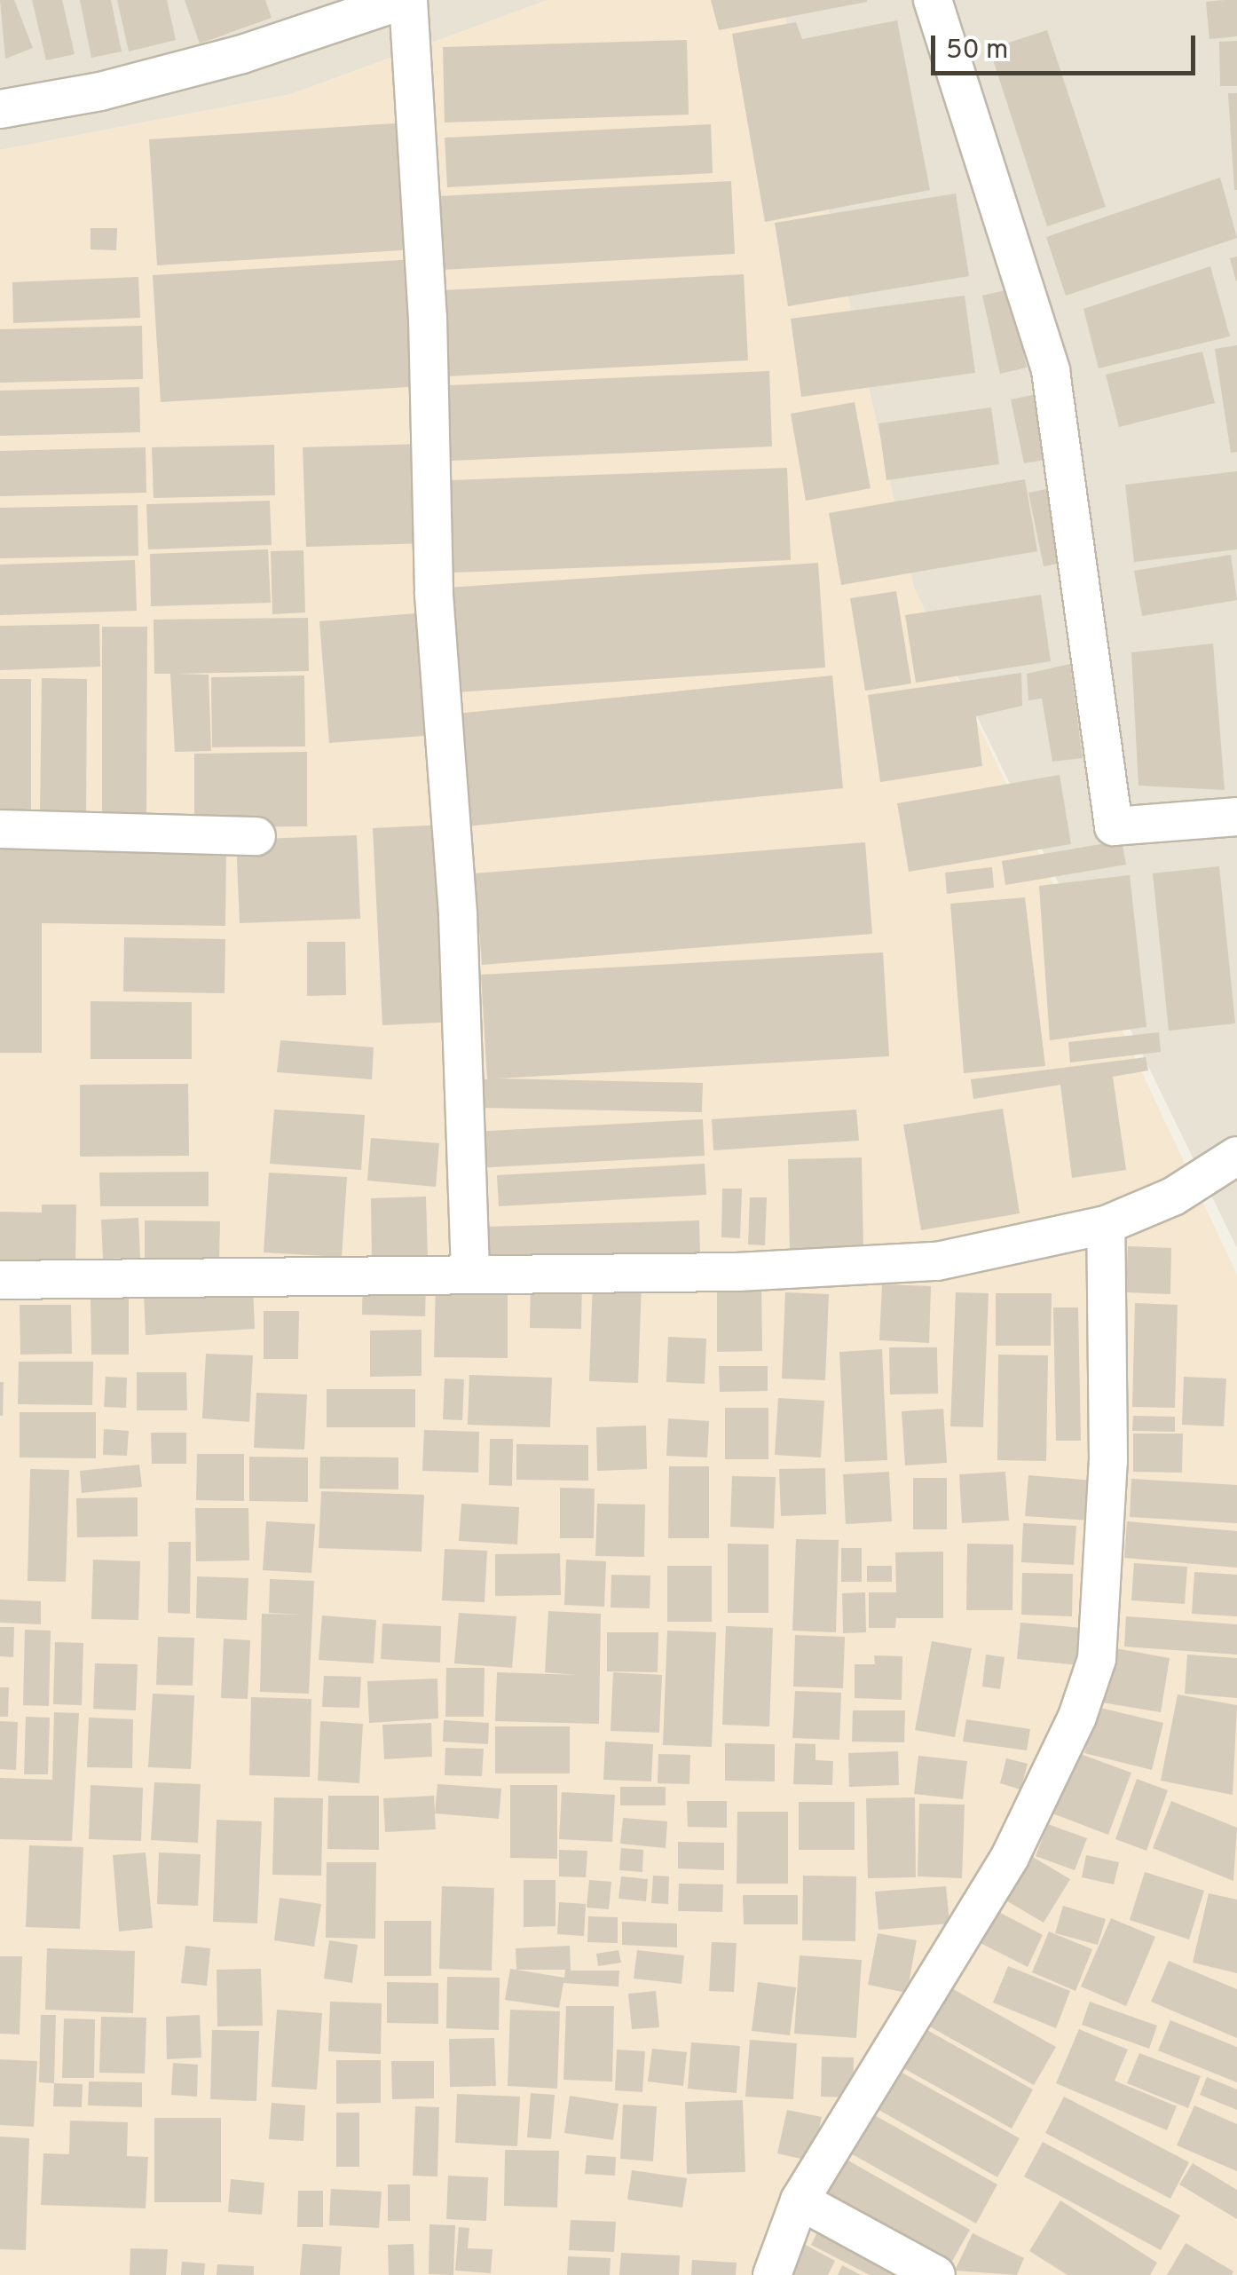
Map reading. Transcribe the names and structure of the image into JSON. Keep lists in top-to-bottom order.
{
  "scale_bar": "50 m"
}
